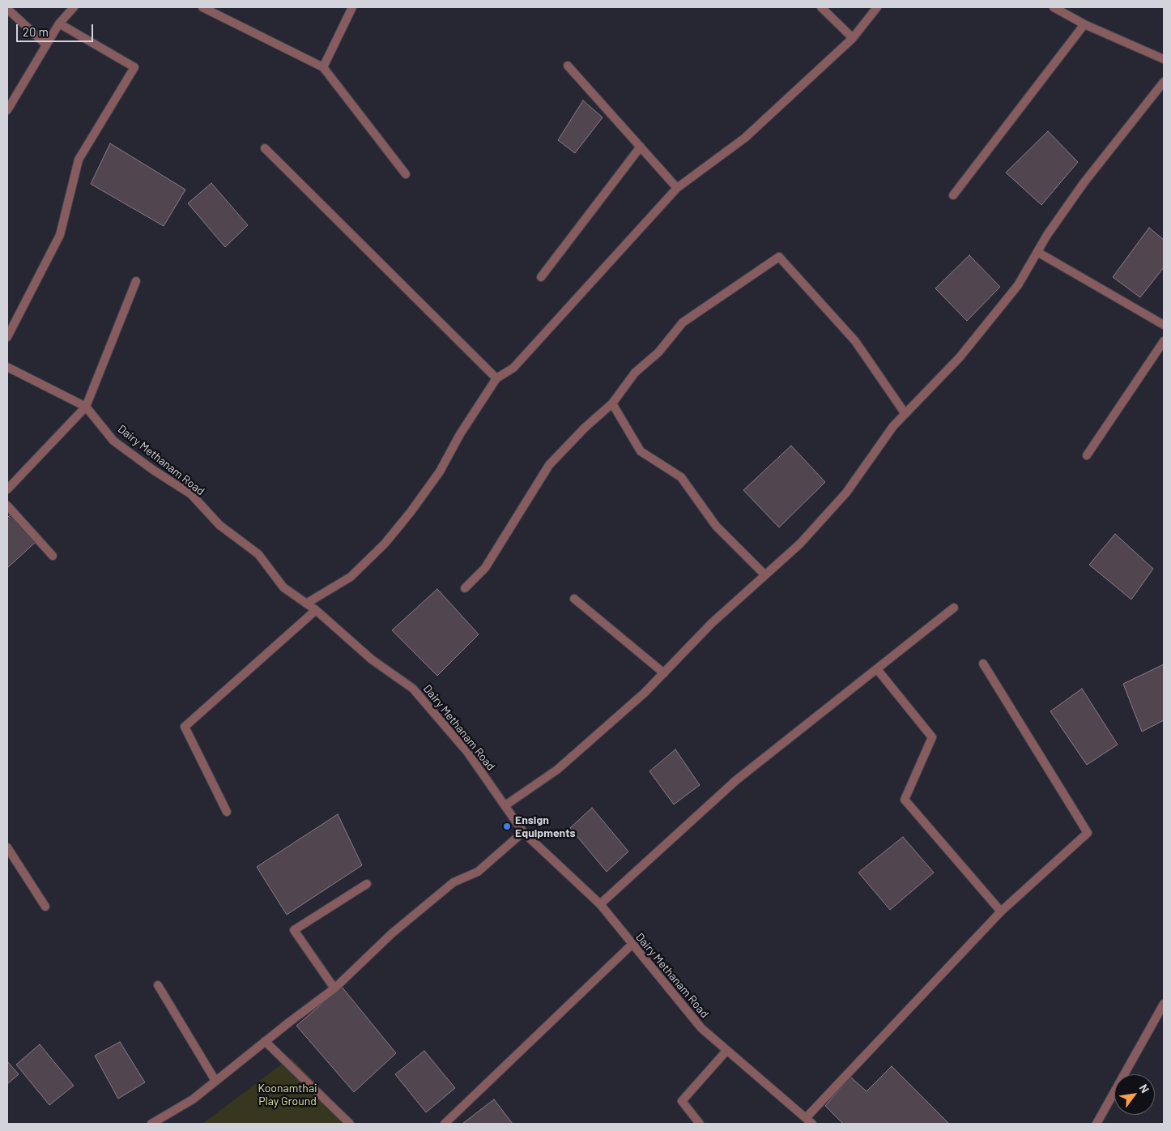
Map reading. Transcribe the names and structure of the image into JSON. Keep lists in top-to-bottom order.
{
  "streets": {
    "street": ["Dairy Methanam Road"]
  },
  "parks": ["Koonamthai Play Ground"],
  "places": ["Ensign Equipments"],
  "scale_bar": "20 m",
  "north": "top right"
}
